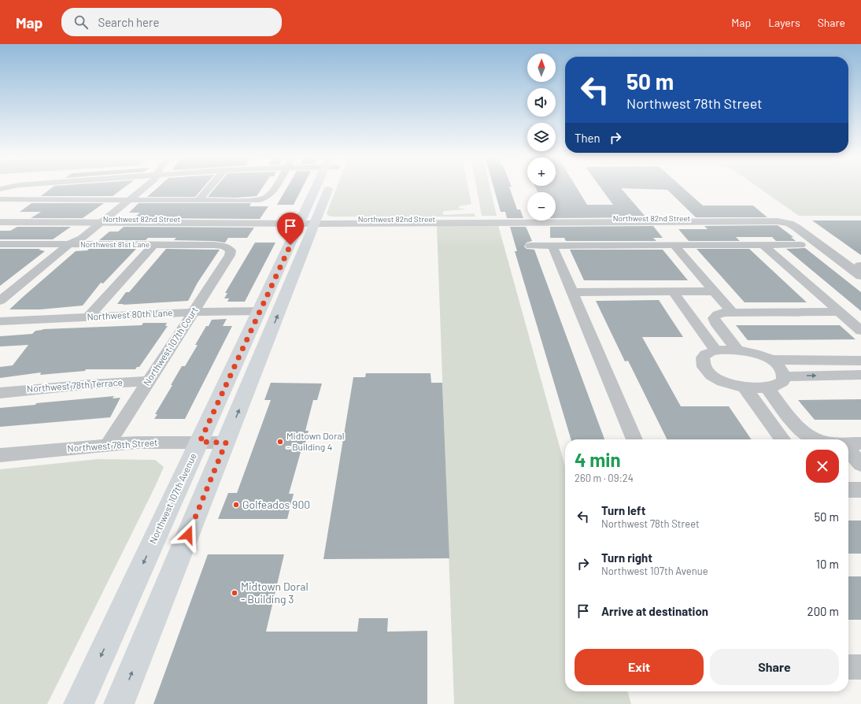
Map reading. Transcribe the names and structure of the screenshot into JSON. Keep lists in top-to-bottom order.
{
  "streets": {
    "main road": ["Northwest 107th Avenue"],
    "street": [
      "Northwest 82nd Street",
      "Northwest 81st Lane",
      "Northwest 80th Lane",
      "Northwest 107th Court",
      "Northwest 78th Terrace",
      "Northwest 78th Street"
    ]
  },
  "crossings": [
    ["Northwest 82nd Street", "Northwest 107th Avenue"],
    ["Northwest 81st Lane", "Northwest 107th Court"],
    ["Northwest 80th Lane", "Northwest 107th Court"],
    ["Northwest 80th Lane", "Northwest 107th Avenue"],
    ["Northwest 107th Court", "Northwest 78th Terrace"],
    ["Northwest 107th Court", "Northwest 78th Street"],
    ["Northwest 78th Street", "Northwest 107th Avenue"]
  ],
  "places": ["Midtown Doral - Building 4", "Golfeados 900", "Midtown Doral - Building 3"],
  "north": "top",
  "page": {
    "header": "Map",
    "search": "Search here",
    "nav": ["Map", "Layers", "Share"],
    "map_buttons": ["+", "−"],
    "turn": ["50 m", "Northwest 78th Street"],
    "then": "Then",
    "heading": ["4 min", "260 m · 09:24"],
    "list": [
      {
        "name": "Turn left",
        "note": "Northwest 78th Street",
        "value": "50 m"
      },
      {
        "name": "Turn right",
        "note": "Northwest 107th Avenue",
        "value": "10 m"
      },
      {
        "name": "Arrive at destination",
        "value": "200 m"
      }
    ],
    "buttons": ["Exit", "Share"]
  }
}
